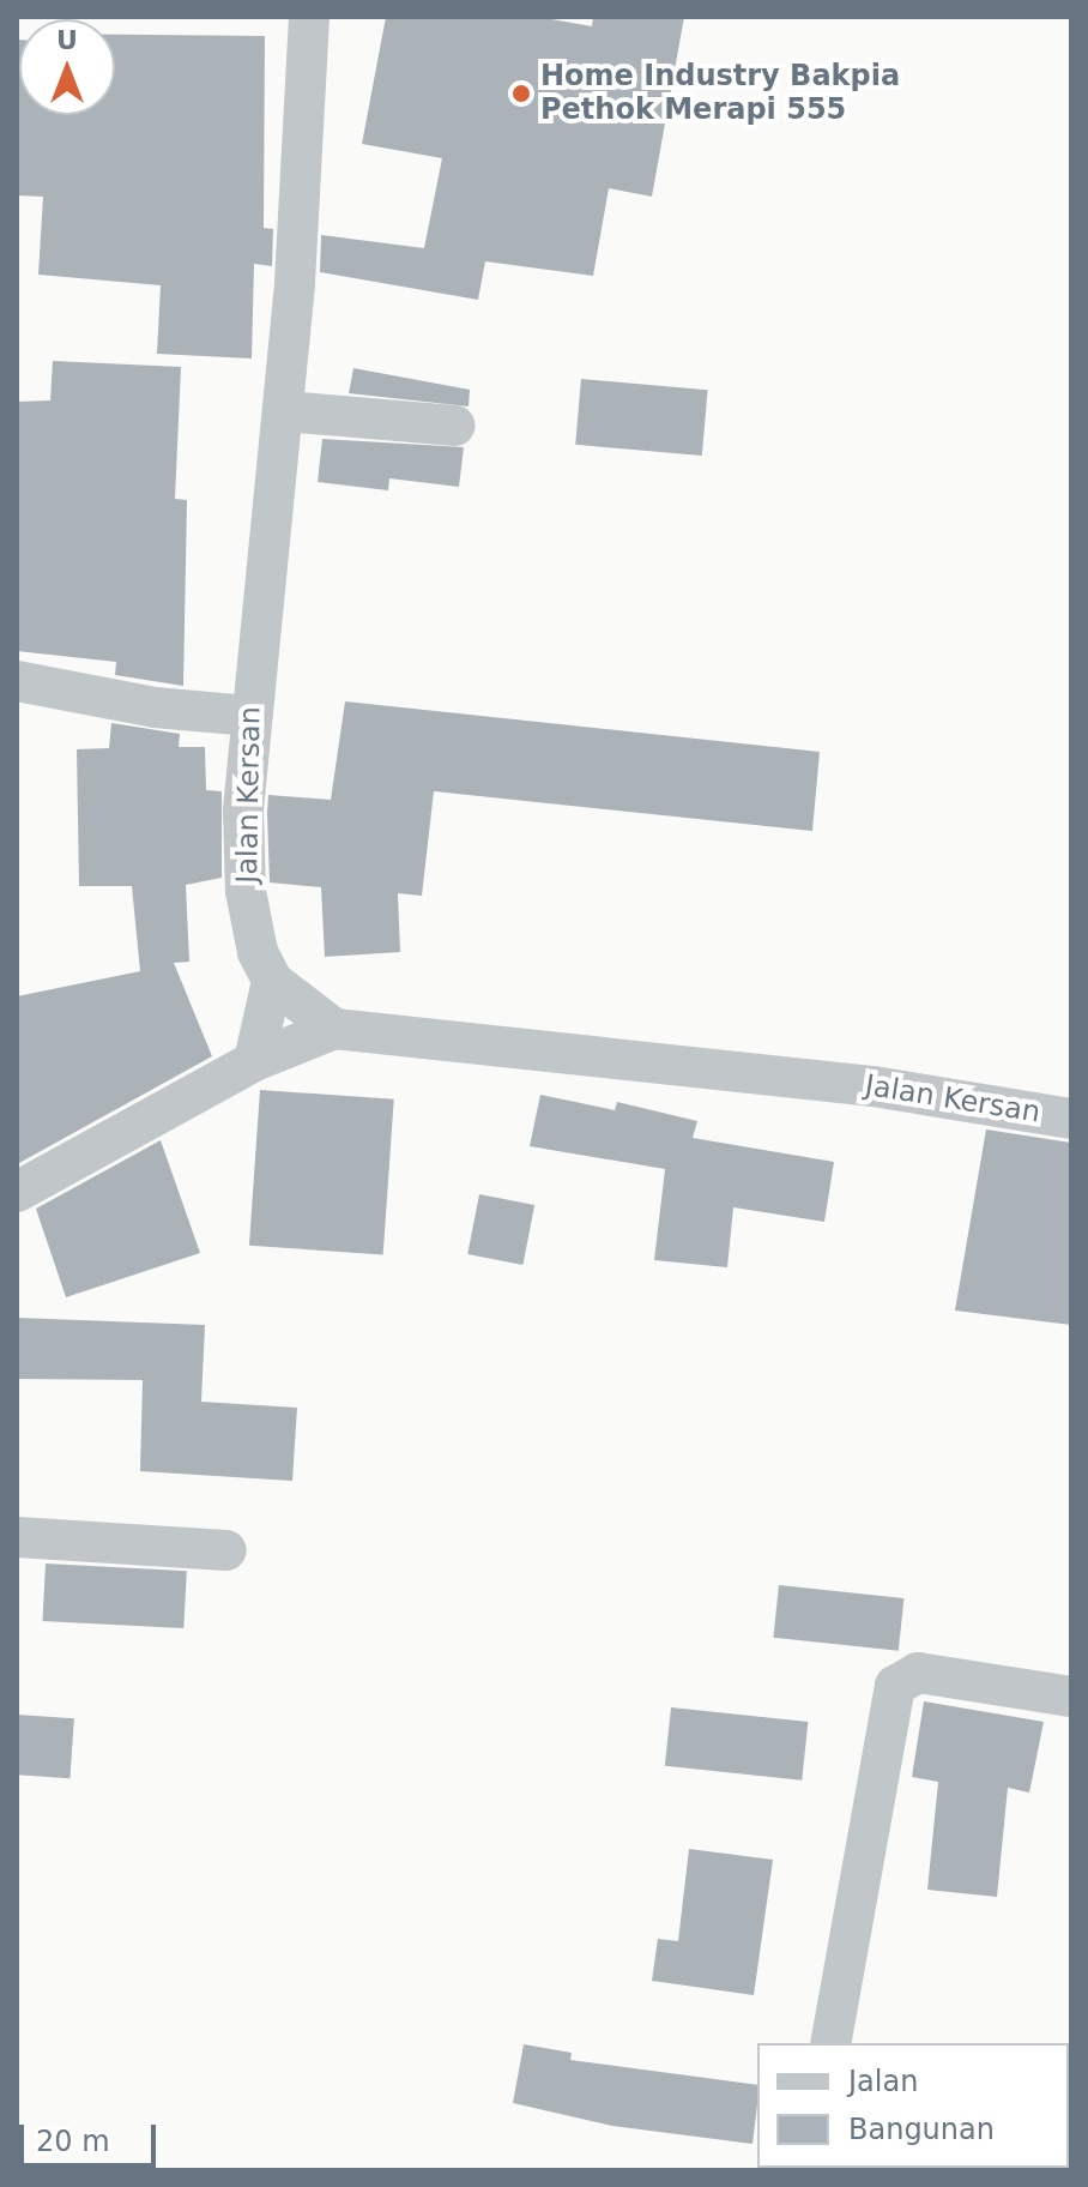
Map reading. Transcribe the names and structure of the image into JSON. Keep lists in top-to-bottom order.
{
  "streets": {
    "street": ["Jalan Kersan"]
  },
  "places": ["Home Industry Bakpia Pethok Merapi 555"],
  "legend": ["Jalan", "Bangunan"],
  "scale_bar": "20 m",
  "north": "top"
}
